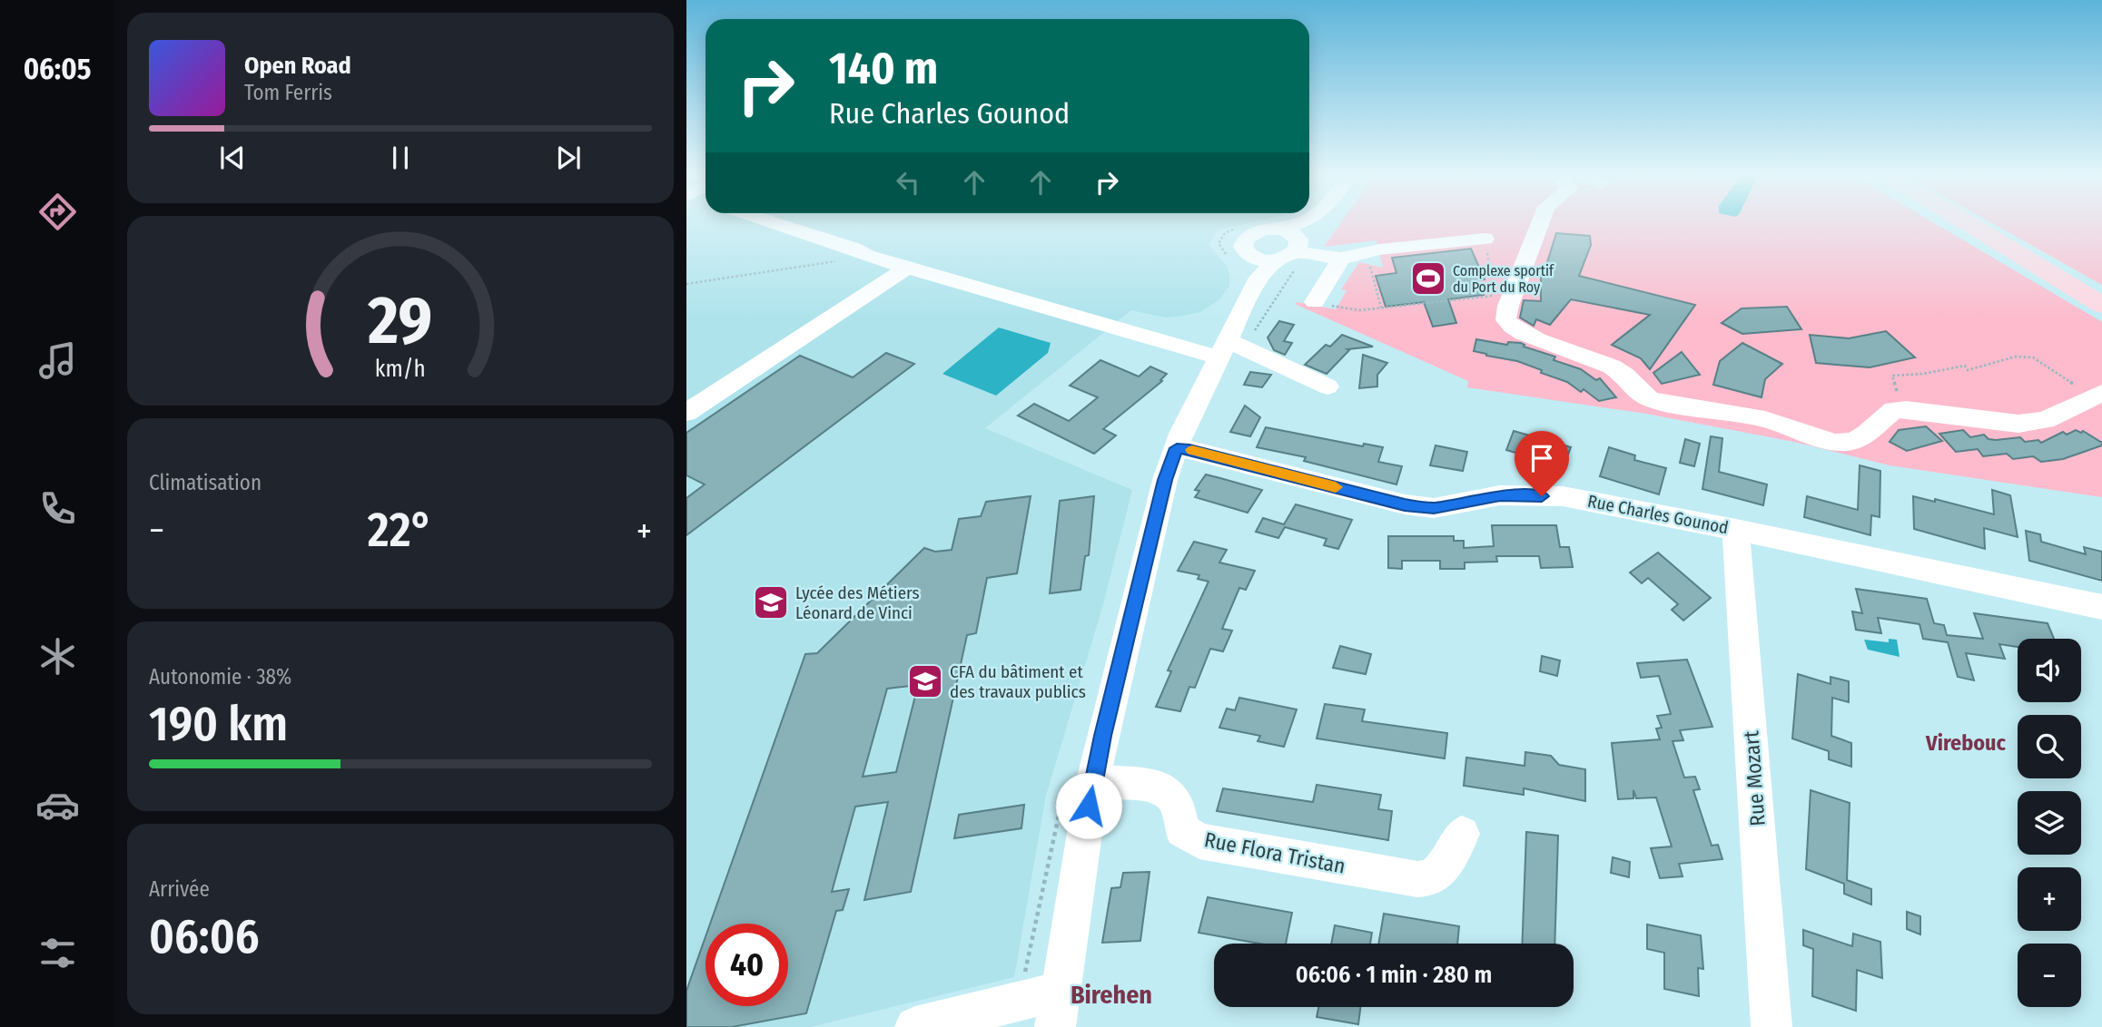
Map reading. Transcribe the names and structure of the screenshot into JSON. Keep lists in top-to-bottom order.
{
  "streets": {
    "street": ["Rue Charles Gounod", "Rue Mozart", "Rue Flora Tristan"]
  },
  "crossings": [
    ["Rue Charles Gounod", "Rue Mozart"]
  ],
  "districts": ["Virebouc", "Birehen"],
  "places": {
    "sports": ["Complexe sportif du Port du Roy"],
    "school or university": ["Lycée des Métiers Léonard de Vinci", "CFA du bâtiment et des travaux publics"]
  },
  "page": {
    "tabs": "06:05",
    "turn": ["140 m", "Rue Charles Gounod"],
    "song": ["Open Road", "Tom Ferris"],
    "tile": [
      "Climatisation",
      ["Autonomie · 38%", "190 km"],
      ["Arrivée", "06:06"]
    ],
    "heat": ["−", "22°", "+"],
    "map_buttons": ["+", "−"],
    "limit": "40",
    "trip": "06:06 · 1 min · 280 m",
    "gauge": ["29", "km/h"]
  }
}
